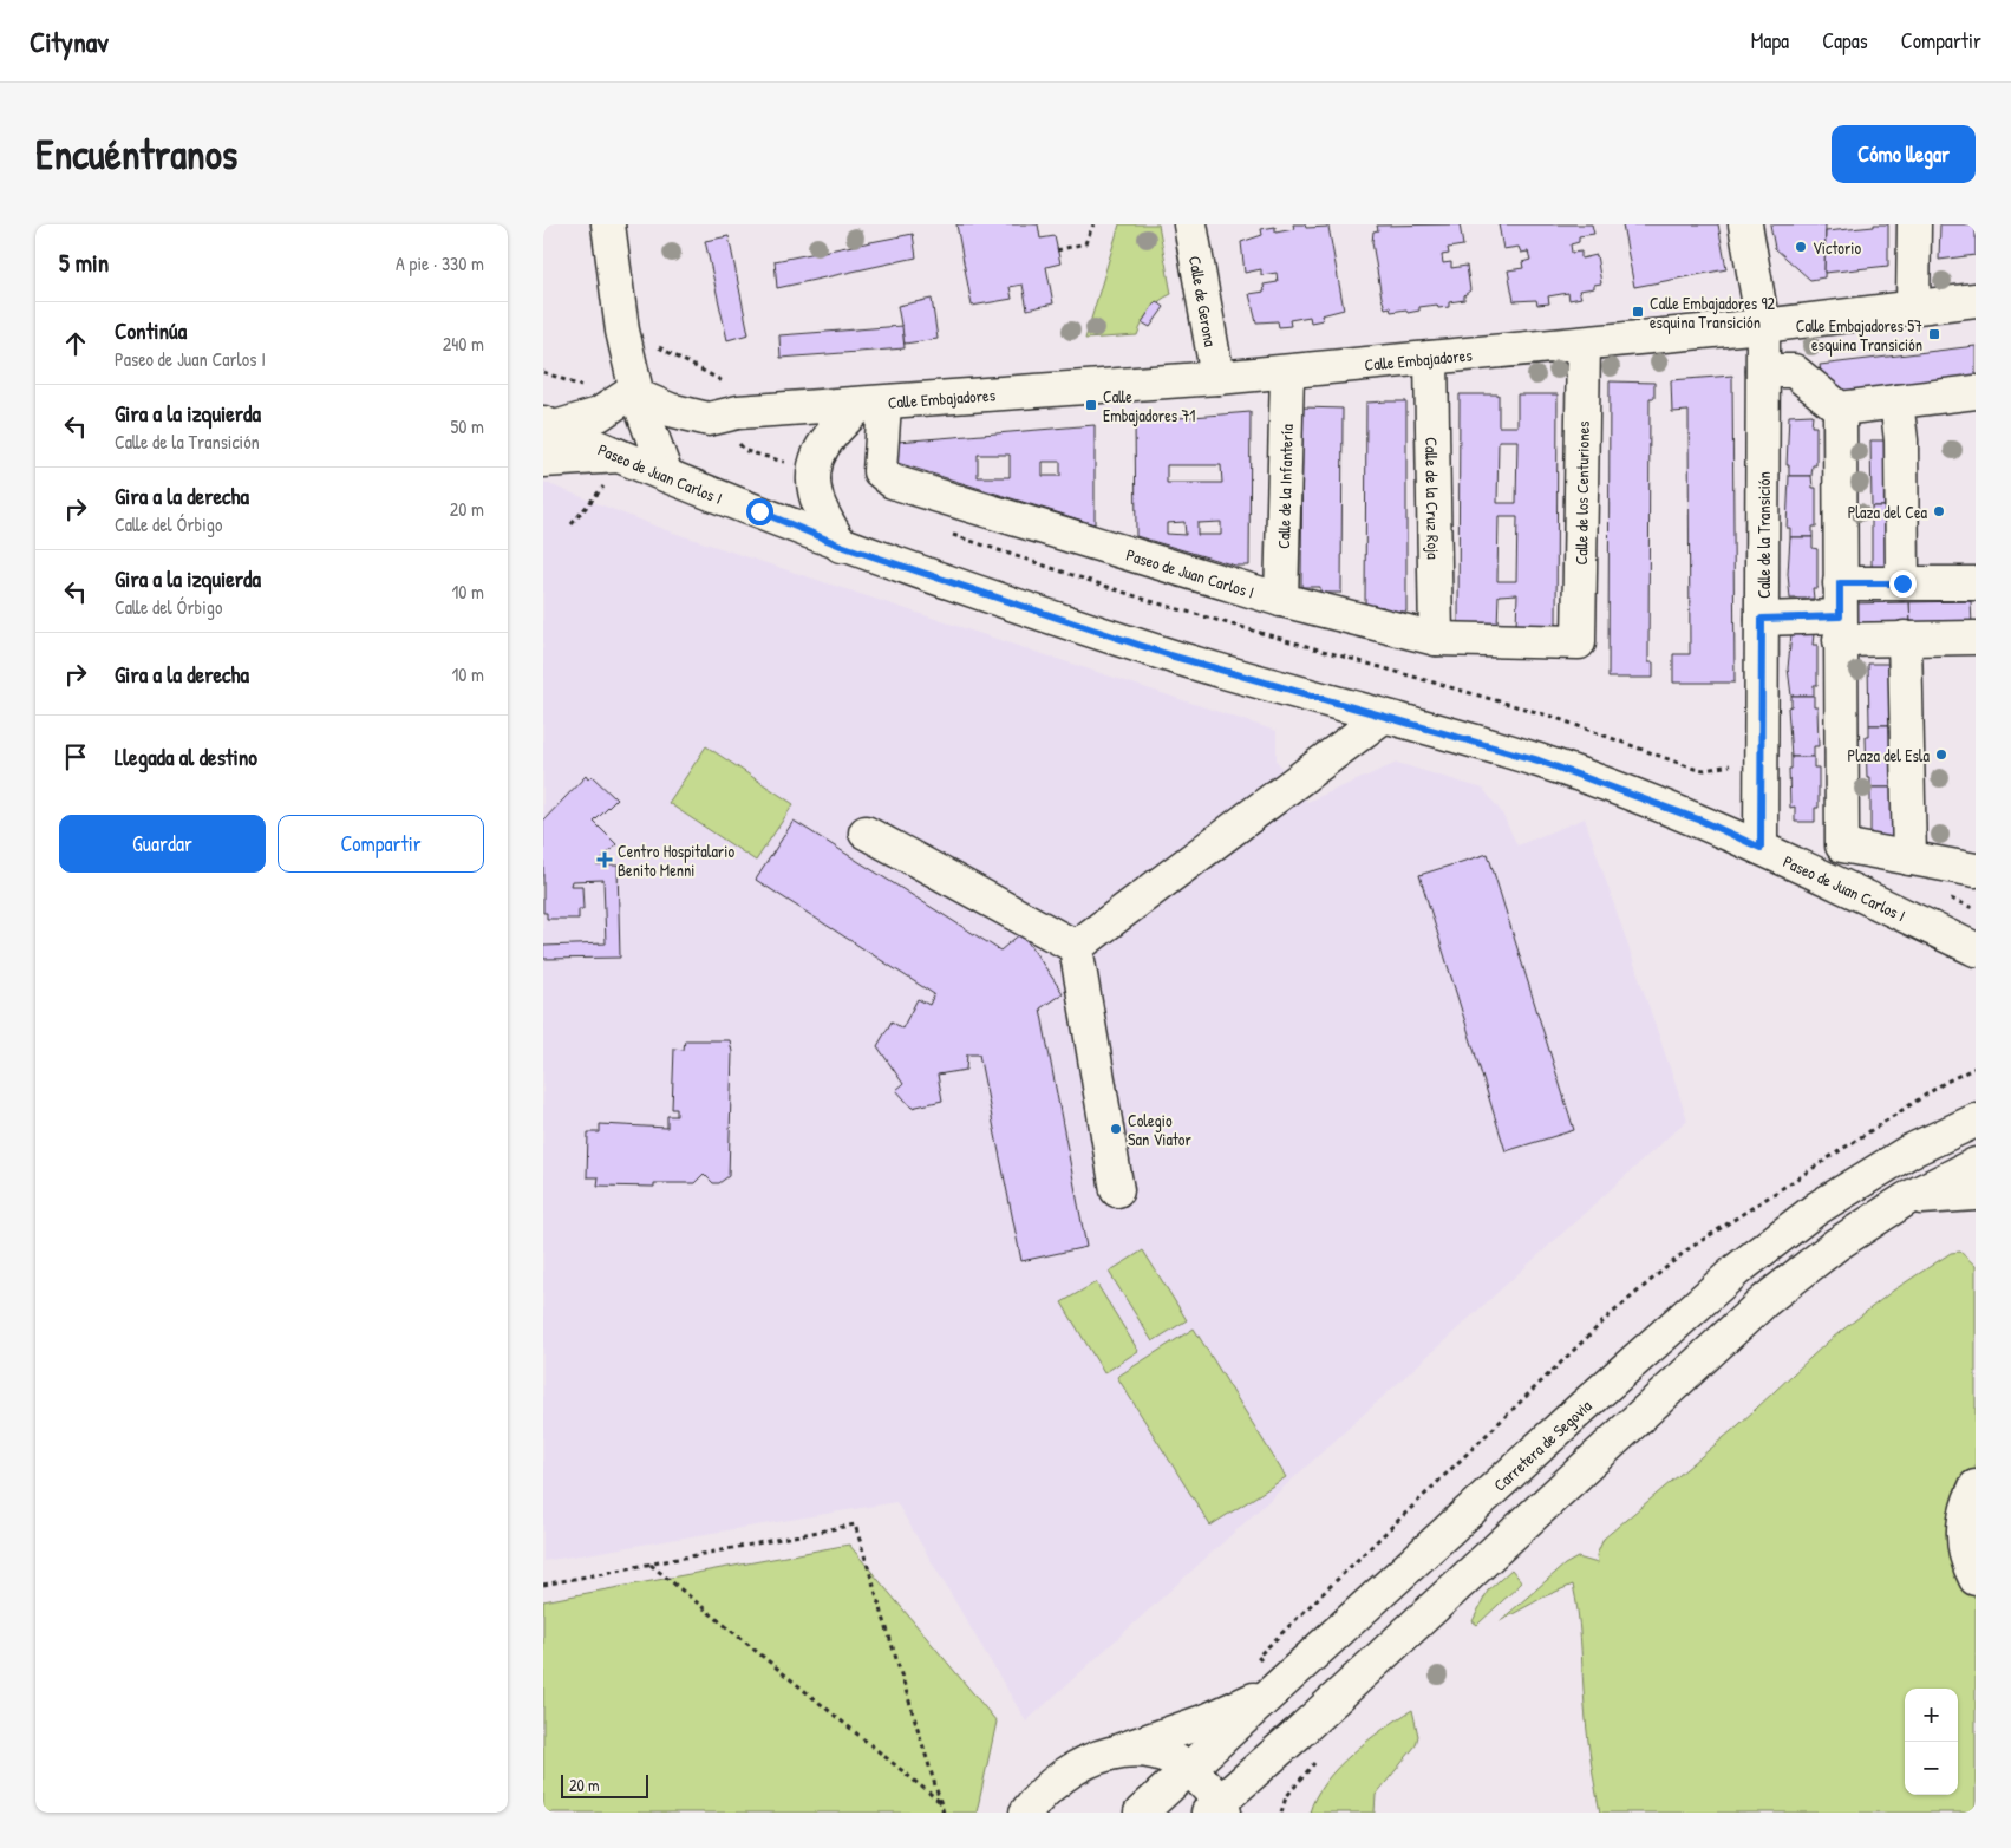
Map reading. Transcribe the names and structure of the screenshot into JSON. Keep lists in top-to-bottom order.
{
  "streets": {
    "street": [
      "Calle de Gerona",
      "Calle Embajadores",
      "Paseo de Juan Carlos I",
      "Calle de la Infantería",
      "Calle de los Centuriones",
      "Calle de la Cruz Roja",
      "Calle de la Transición",
      "Carretera de Segovia"
    ]
  },
  "crossings": [
    ["Calle de Gerona", "Calle Embajadores"],
    ["Calle Embajadores", "Paseo de Juan Carlos I"],
    ["Calle Embajadores", "Calle de la Infantería"],
    ["Calle Embajadores", "Calle de los Centuriones"],
    ["Calle Embajadores", "Calle de la Cruz Roja"],
    ["Calle Embajadores", "Calle de la Transición"],
    ["Paseo de Juan Carlos I", "Calle de la Infantería"],
    ["Paseo de Juan Carlos I", "Calle de los Centuriones"],
    ["Paseo de Juan Carlos I", "Calle de la Cruz Roja"],
    ["Paseo de Juan Carlos I", "Calle de la Transición"]
  ],
  "places": {
    "other": [
      "Victorio",
      "Plaza del Cea",
      "Plaza del Esla",
      "Colegio San Viator"
    ],
    "transit": ["Calle Embajadores 92 esquina Transición", "Calle Embajadores 57 esquina Transición", "Calle Embajadores 71"],
    "health": ["Centro Hospitalario Benito Menni"]
  },
  "scale_bar": "20 m",
  "page": {
    "header": "Citynav",
    "nav": ["Mapa", "Capas", "Compartir"],
    "buttons": [
      "Cómo llegar",
      ["Guardar", "Compartir"]
    ],
    "title": "Encuéntranos",
    "heading": ["5 min", "A pie · 330 m"],
    "list": [
      ["Continúa", "Paseo de Juan Carlos I", "240 m"],
      ["Gira a la izquierda", "Calle de la Transición", "50 m"],
      ["Gira a la derecha", "Calle del Órbigo", "20 m"],
      ["Gira a la izquierda", "Calle del Órbigo", "10 m"],
      ["Gira a la derecha", "10 m"],
      "Llegada al destino"
    ],
    "map_buttons": ["+", "−"],
    "scale": "20 m"
  }
}
